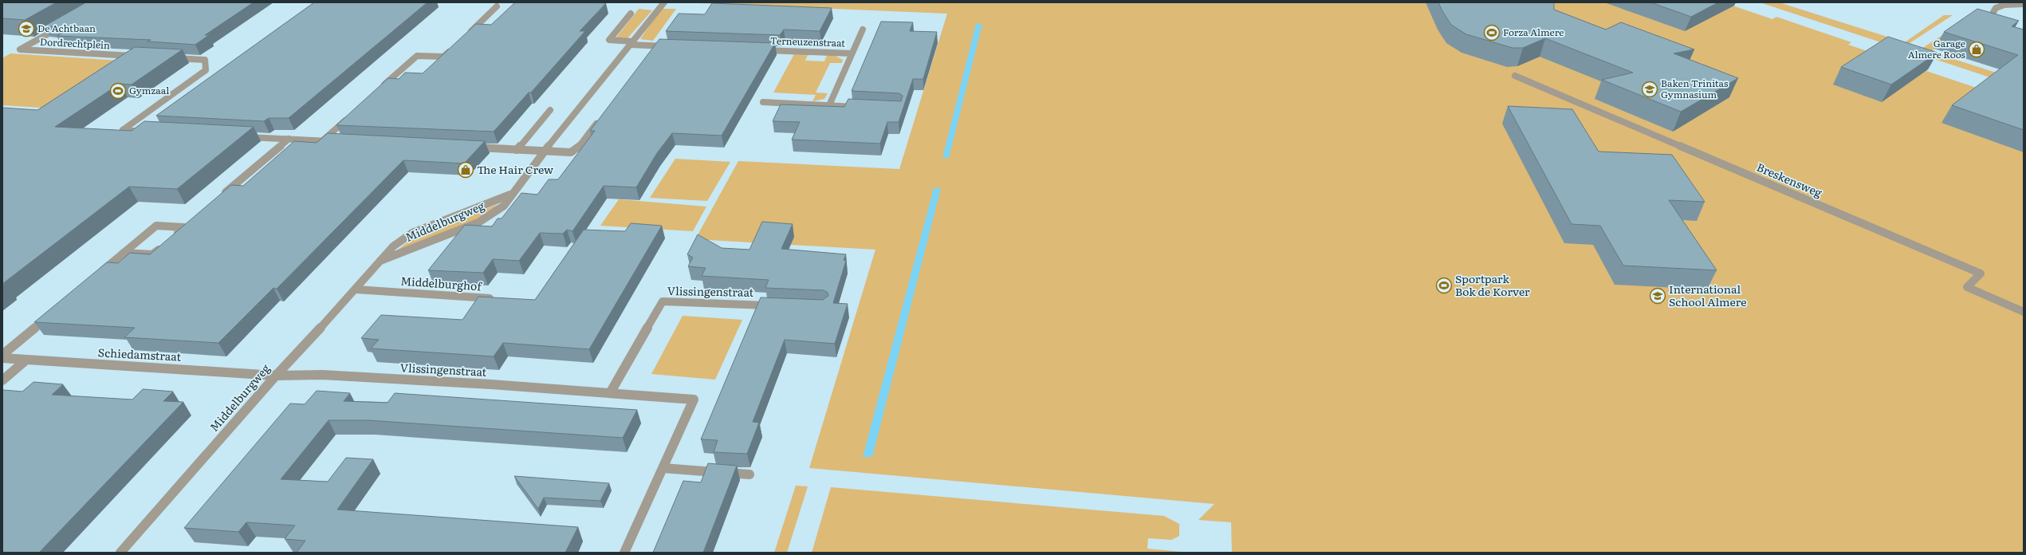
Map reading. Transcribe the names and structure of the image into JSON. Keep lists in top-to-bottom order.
{
  "streets": {
    "street": [
      "Terneuzenstraat",
      "Dordrechtplein",
      "Breskensweg",
      "Middelburgweg",
      "Middelburghof",
      "Vlissingenstraat",
      "Schiedamstraat"
    ]
  },
  "crossings": [
    ["Middelburgweg", "Middelburghof"],
    ["Middelburgweg", "Vlissingenstraat"],
    ["Middelburgweg", "Schiedamstraat"],
    ["Vlissingenstraat", "Schiedamstraat"]
  ],
  "places": {
    "school or university": ["De Achtbaan", "Baken Trinitas Gymnasium", "International School Almere"],
    "sports": ["Forza Almere", "Gymzaal", "Sportpark Bok de Korver"],
    "shop": ["Garage Almere Roos", "The Hair Crew"]
  }
}
